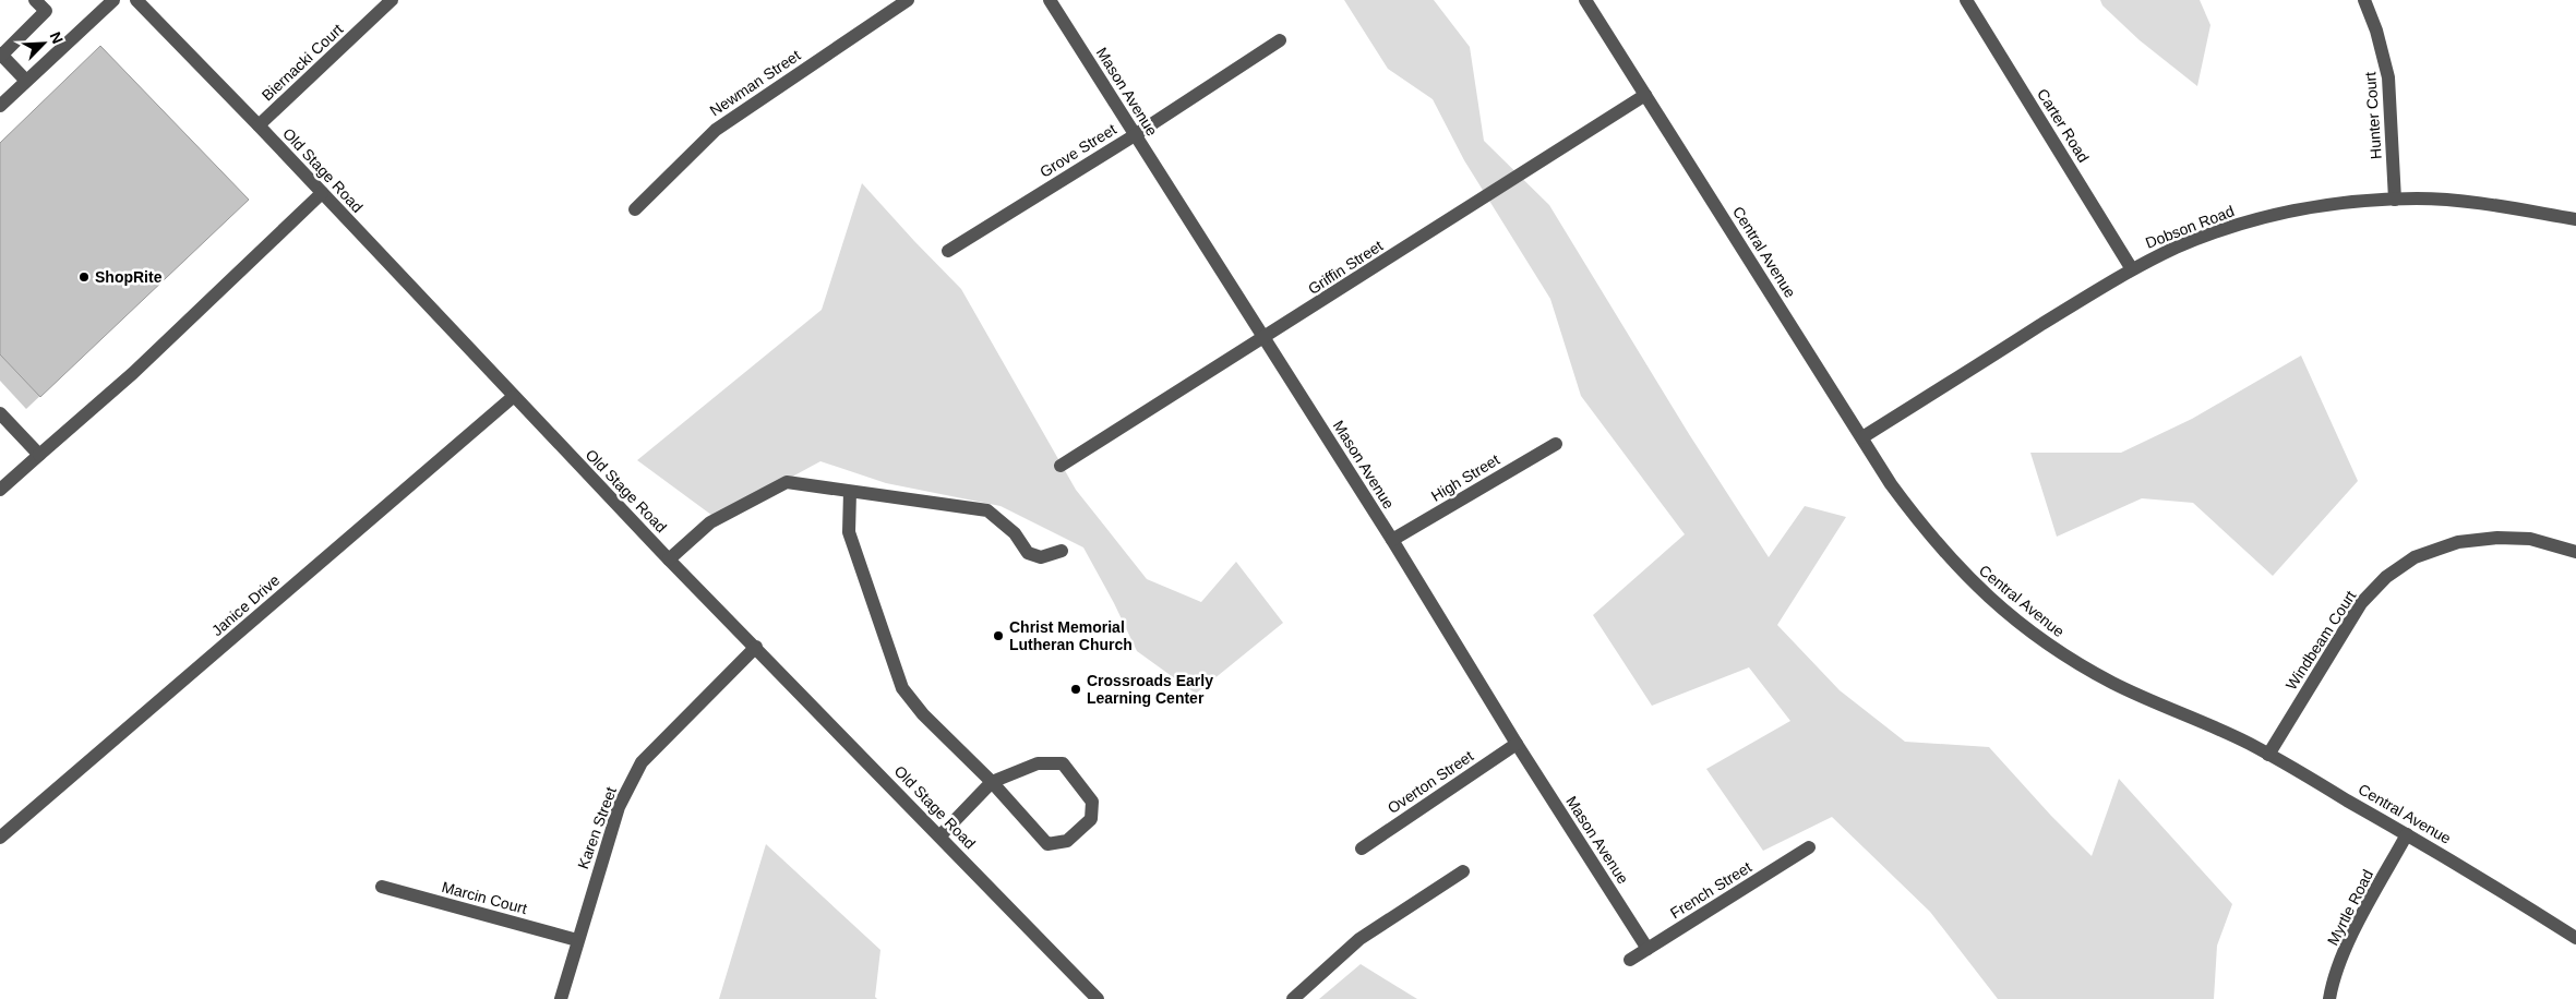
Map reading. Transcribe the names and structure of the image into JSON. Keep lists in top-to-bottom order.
{
  "streets": {
    "street": [
      "Biernacki Court",
      "Newman Street",
      "Mason Avenue",
      "Hunter Court",
      "Carter Road",
      "Grove Street",
      "Old Stage Road",
      "Dobson Road",
      "Central Avenue",
      "Griffin Street",
      "High Street",
      "Janice Drive",
      "Windbeam Court",
      "Overton Street",
      "Karen Street",
      "French Street",
      "Marcin Court",
      "Myrtle Road"
    ]
  },
  "crossings": [
    ["Biernacki Court", "Old Stage Road"],
    ["Mason Avenue", "Grove Street"],
    ["Mason Avenue", "Griffin Street"],
    ["Mason Avenue", "High Street"],
    ["Mason Avenue", "Overton Street"],
    ["Mason Avenue", "French Street"],
    ["Hunter Court", "Dobson Road"],
    ["Carter Road", "Dobson Road"],
    ["Old Stage Road", "Janice Drive"],
    ["Old Stage Road", "Karen Street"],
    ["Dobson Road", "Central Avenue"],
    ["Central Avenue", "Griffin Street"],
    ["Central Avenue", "Windbeam Court"],
    ["Central Avenue", "Myrtle Road"],
    ["Karen Street", "Marcin Court"]
  ],
  "places": ["ShopRite", "Christ Memorial Lutheran Church", "Crossroads Early Learning Center"],
  "north": "top right"
}
